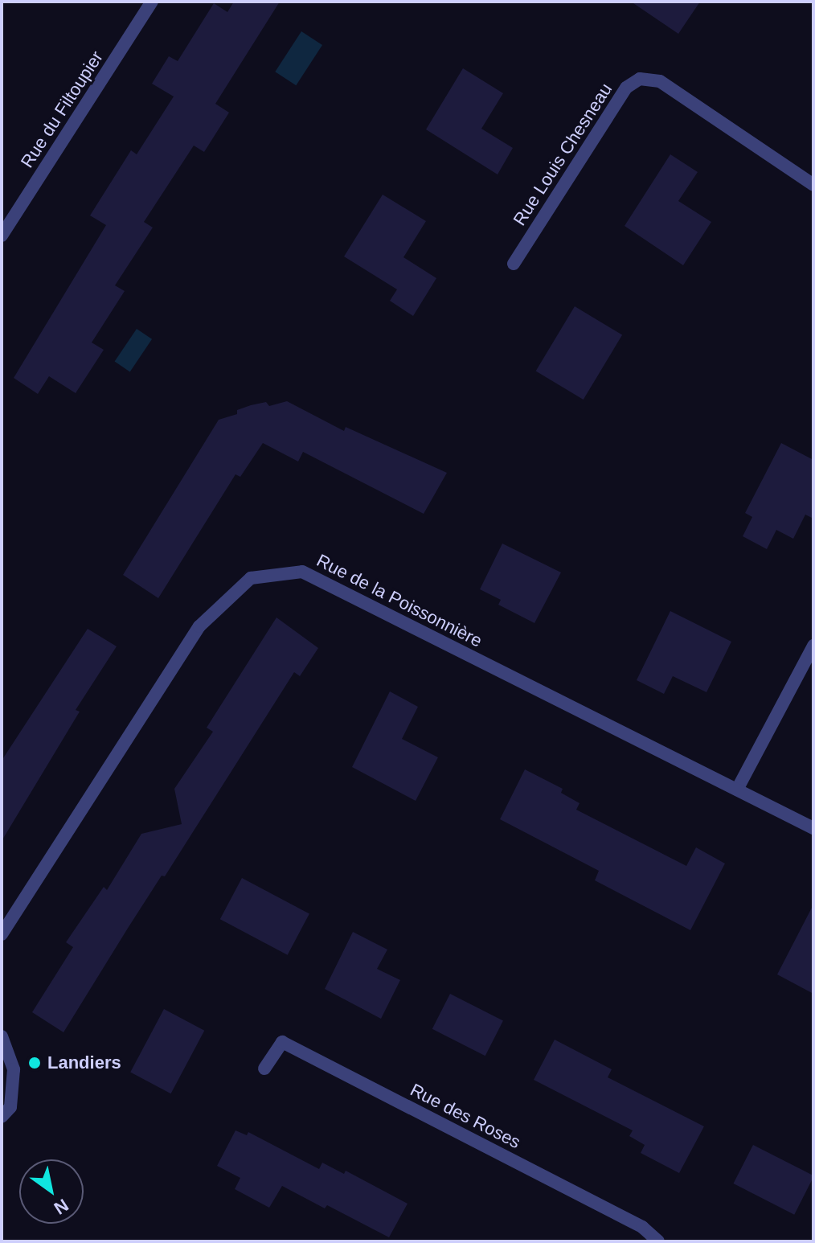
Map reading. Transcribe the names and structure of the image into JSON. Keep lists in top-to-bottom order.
{
  "streets": {
    "street": [
      "Rue du Filtoupier",
      "Rue Louis Chesneau",
      "Rue de la Poissonnière",
      "Rue des Roses"
    ]
  },
  "places": ["Landiers"],
  "north": "bottom right"
}
